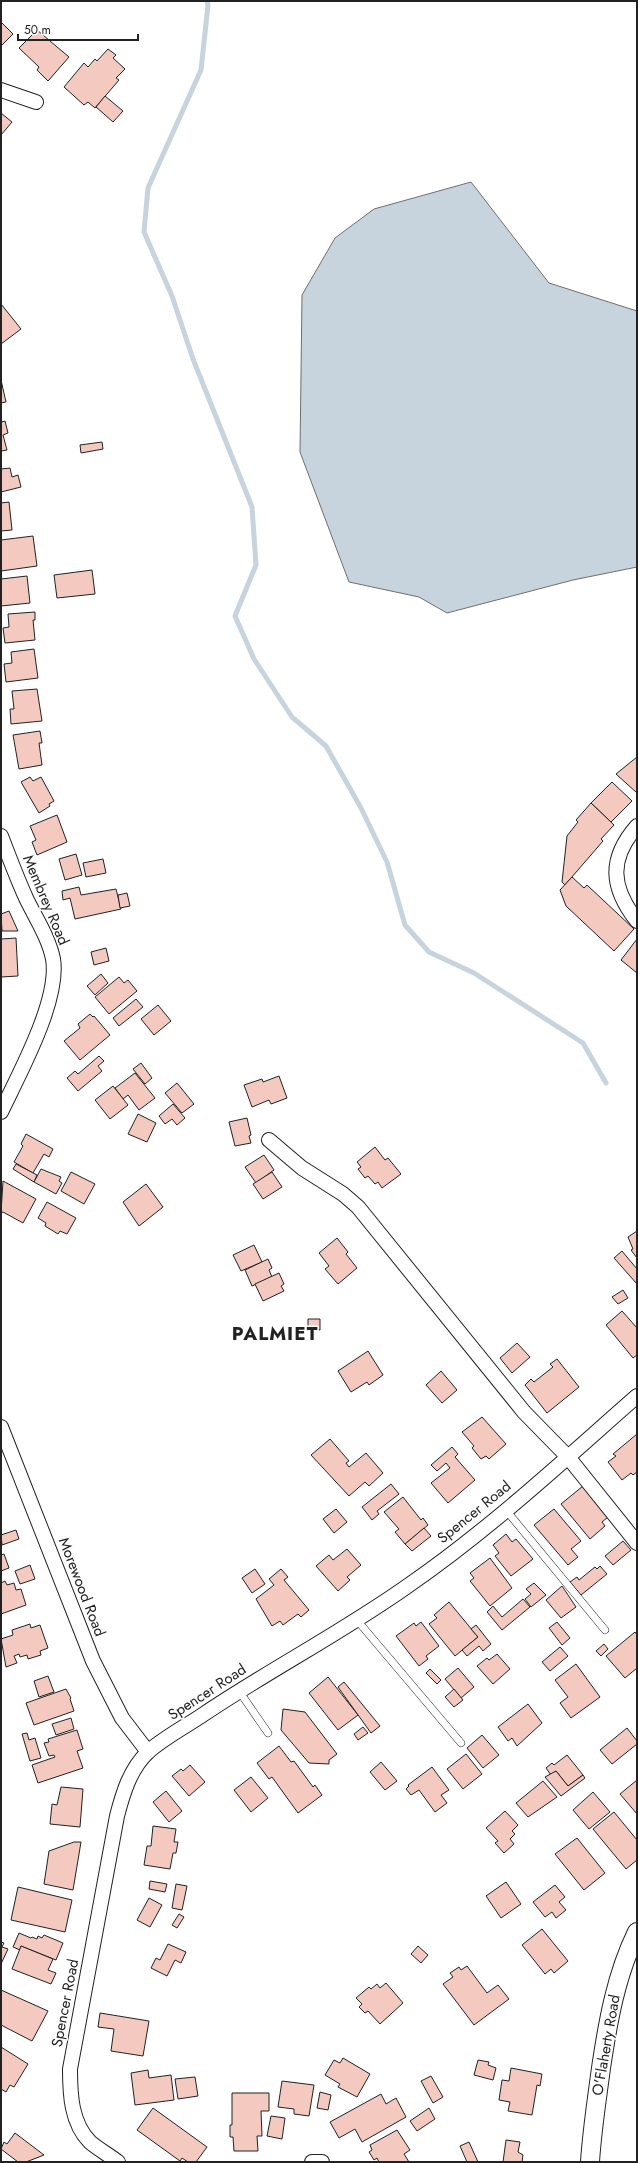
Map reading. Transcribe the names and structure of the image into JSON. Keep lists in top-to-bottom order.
{
  "streets": {
    "street": [
      "Membrey Road",
      "Spencer Road",
      "Morewood Road",
      "O'Flaherty Road"
    ]
  },
  "crossings": [
    ["Spencer Road", "Morewood Road"]
  ],
  "districts": ["PALMIET"],
  "scale_bar": "50 m"
}
